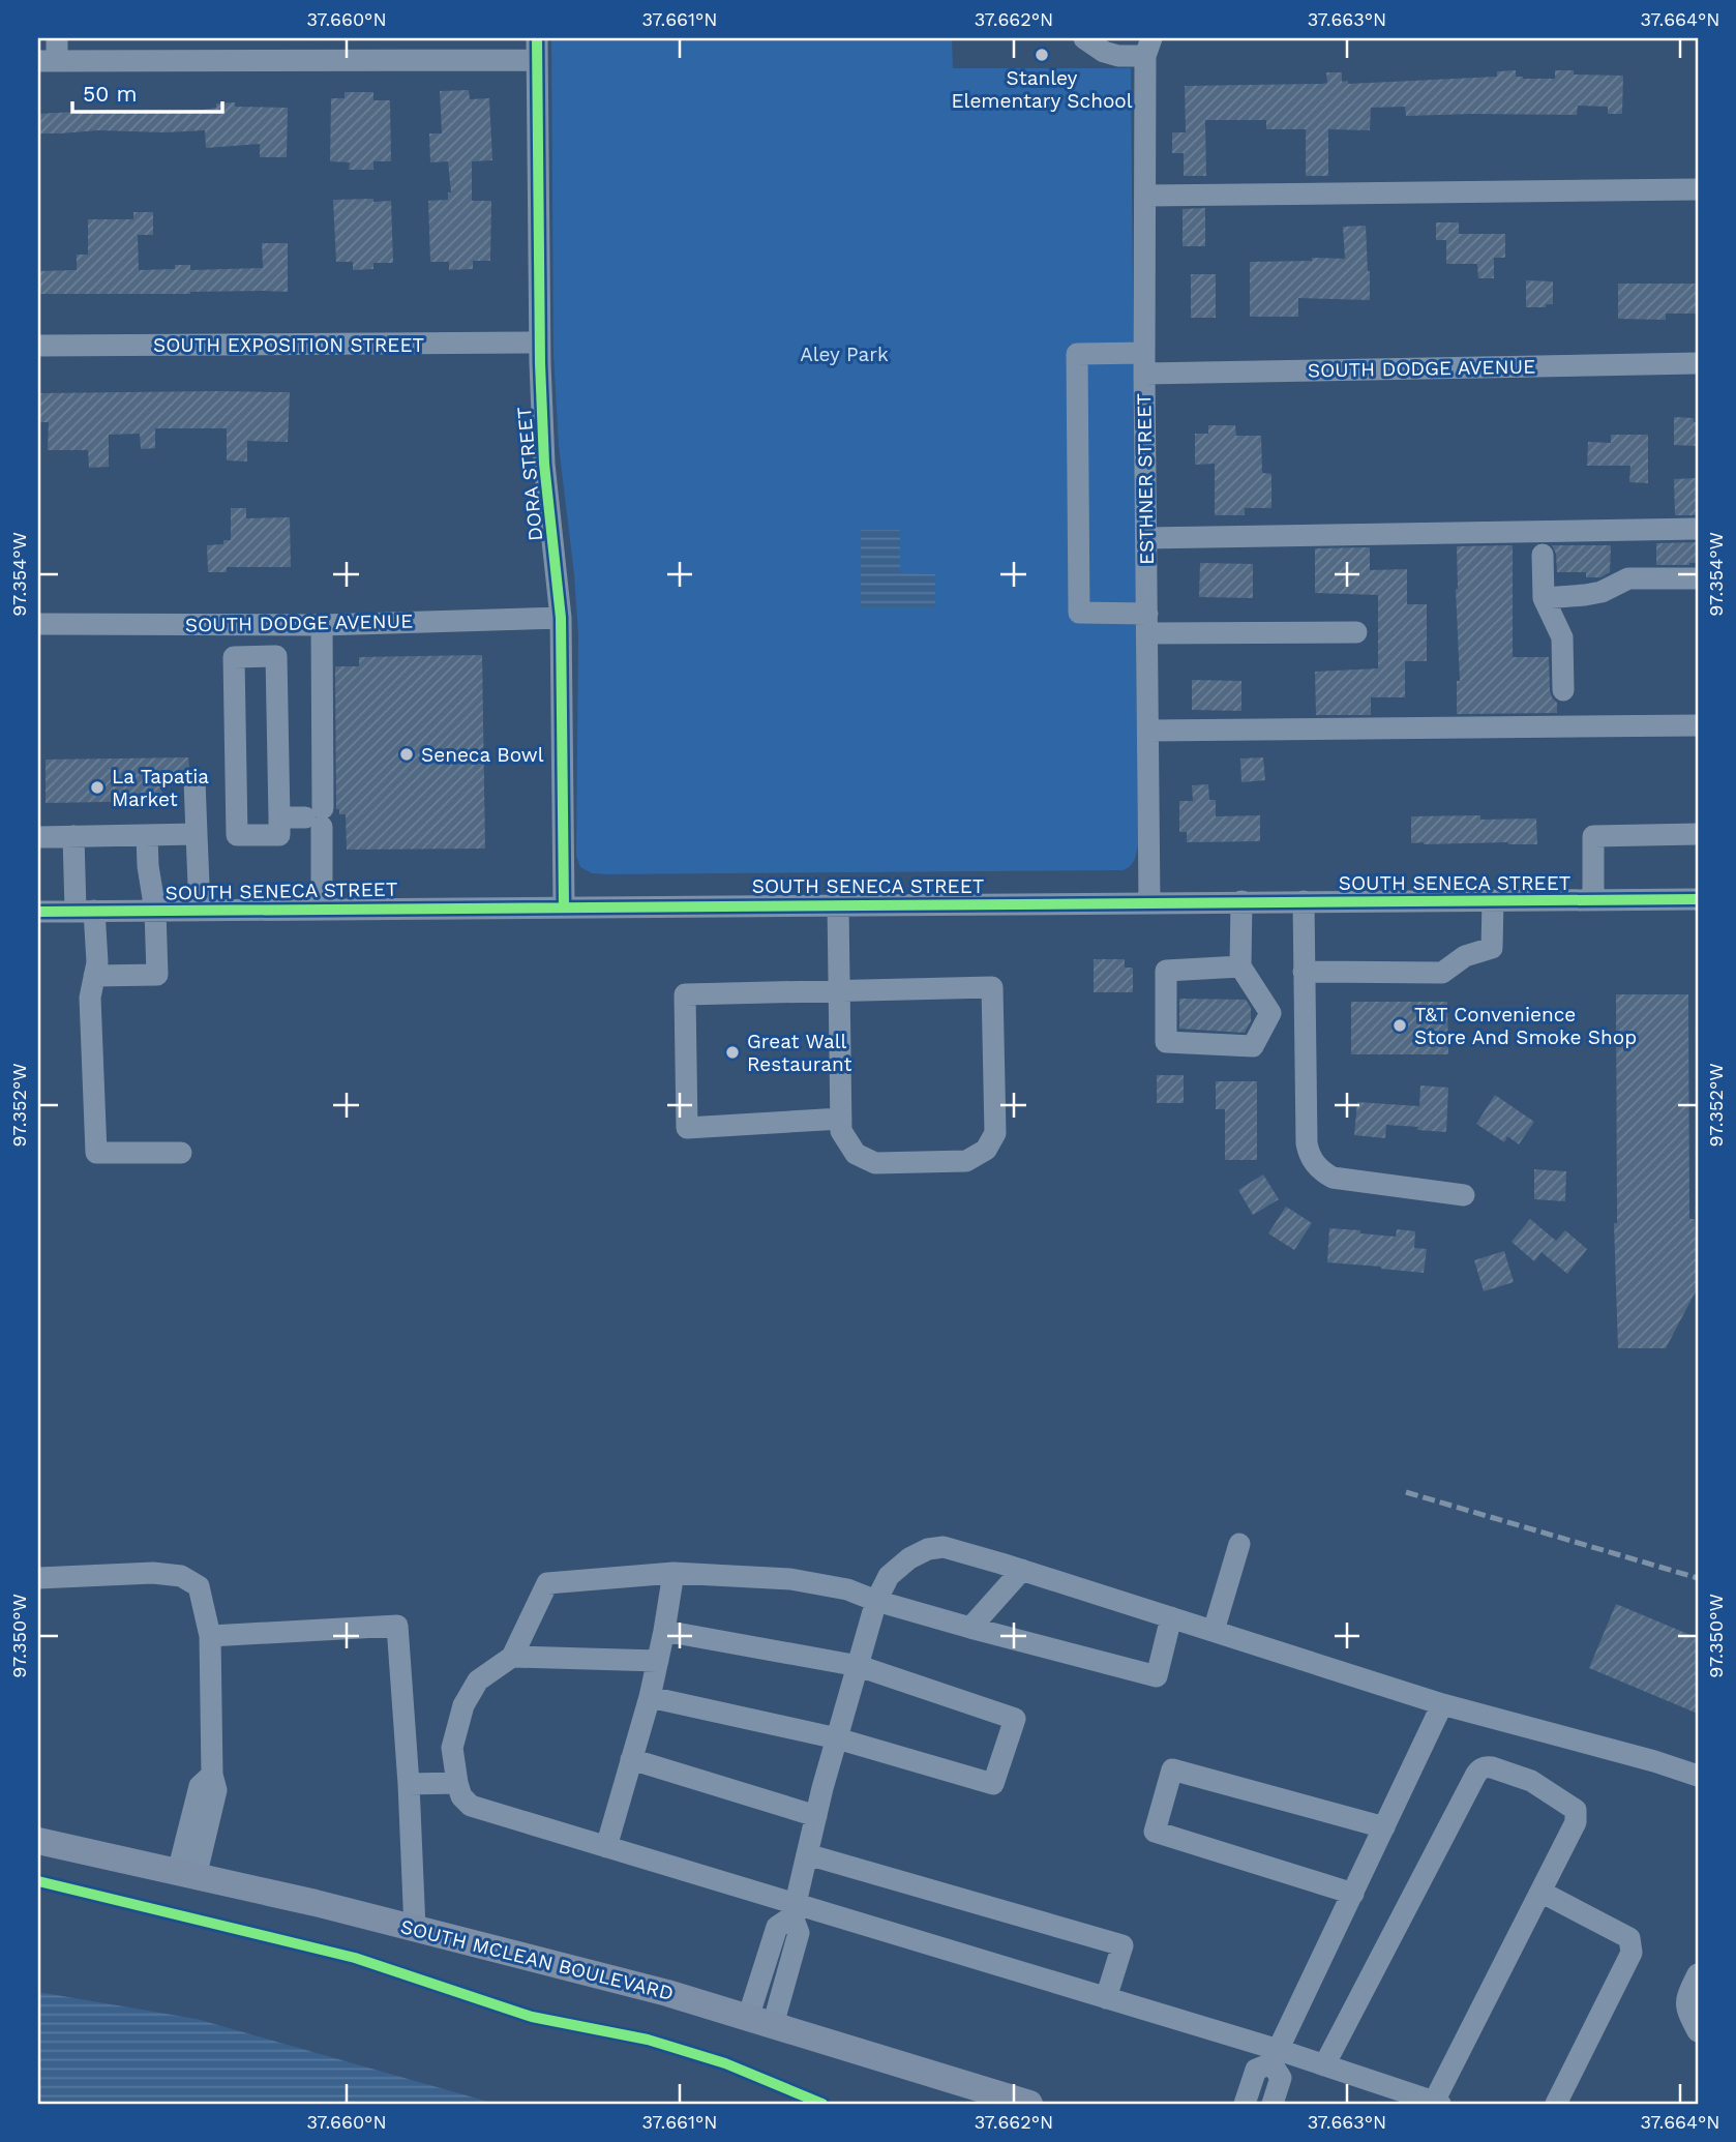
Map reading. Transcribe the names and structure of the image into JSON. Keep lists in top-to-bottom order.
{
  "streets": {
    "main road": ["SOUTH MCLEAN BOULEVARD"],
    "street": [
      "SOUTH EXPOSITION STREET",
      "SOUTH DODGE AVENUE",
      "DORA STREET",
      "ESTHNER STREET",
      "SOUTH SENECA STREET"
    ]
  },
  "crossings": [
    ["SOUTH EXPOSITION STREET", "DORA STREET"],
    ["SOUTH DODGE AVENUE", "DORA STREET"],
    ["SOUTH DODGE AVENUE", "ESTHNER STREET"],
    ["DORA STREET", "SOUTH SENECA STREET"],
    ["ESTHNER STREET", "SOUTH SENECA STREET"]
  ],
  "parks": ["Aley Park"],
  "places": [
    "Stanley Elementary School",
    "Seneca Bowl",
    "La Tapatia Market",
    "T&T Convenience Store And Smoke Shop",
    "Great Wall Restaurant"
  ],
  "scale_bar": "50 m",
  "coordinates": [
    "37.660°N",
    "37.661°N",
    "37.662°N",
    "37.663°N",
    "37.664°N",
    "97.354°W",
    "97.352°W",
    "97.350°W"
  ]
}
